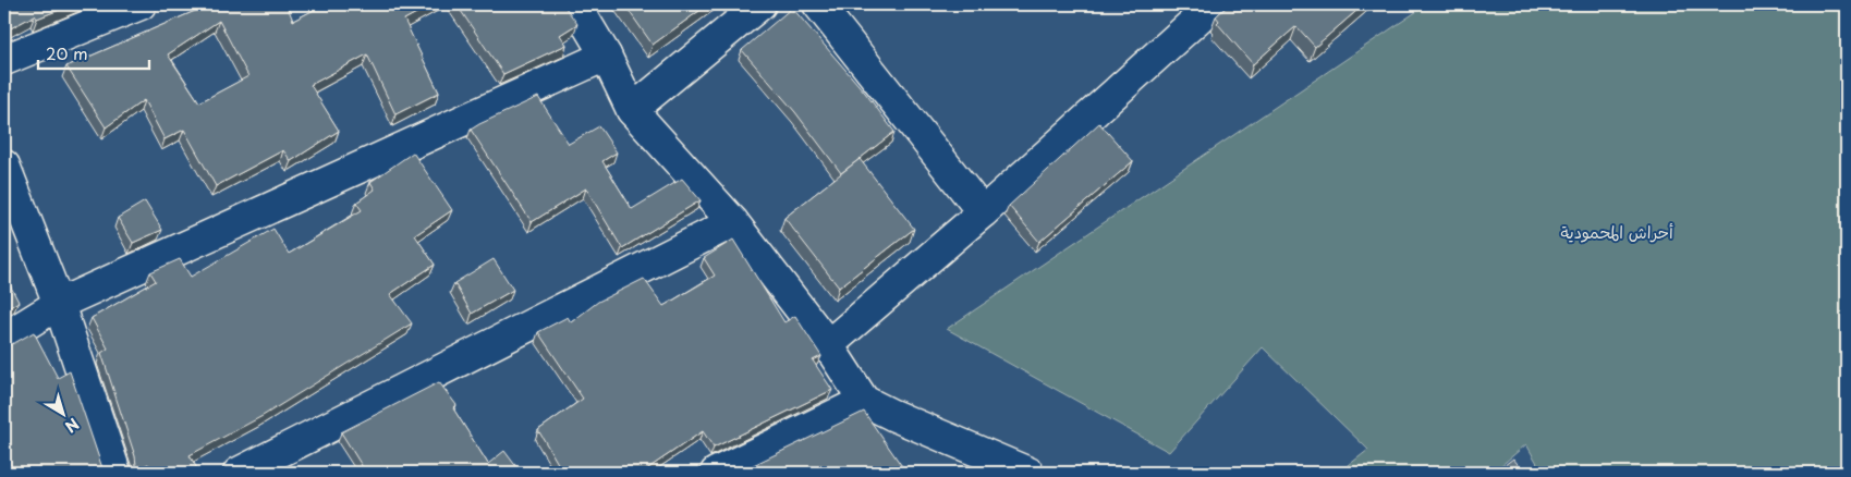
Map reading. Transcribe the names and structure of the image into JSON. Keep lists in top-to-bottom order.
{
  "parks": ["أحراش المحمودية"],
  "scale_bar": "20 m",
  "north": "bottom right"
}
